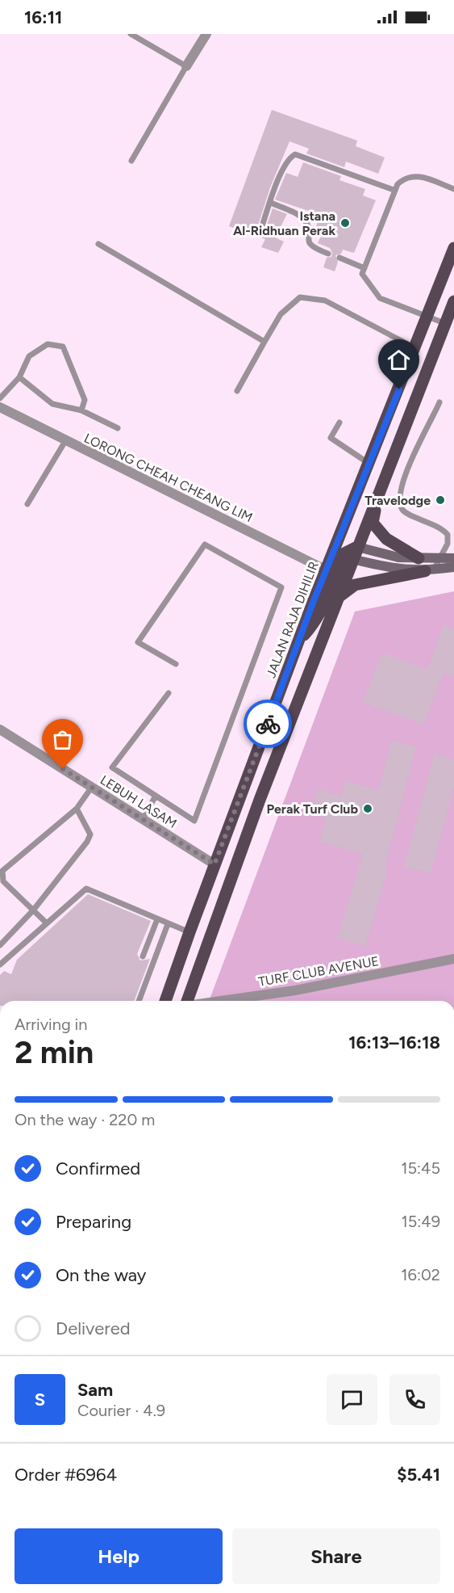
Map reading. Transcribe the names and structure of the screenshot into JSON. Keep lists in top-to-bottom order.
{
  "streets": {
    "main road": ["JALAN RAJA DIHILIR"],
    "street": ["LORONG CHEAH CHEANG LIM", "LEBUH LASAM", "TURF CLUB AVENUE"]
  },
  "crossings": [
    ["LORONG CHEAH CHEANG LIM", "JALAN RAJA DIHILIR"],
    ["JALAN RAJA DIHILIR", "LEBUH LASAM"]
  ],
  "places": ["Istana Al-Ridhuan Perak", "Travelodge", "Perak Turf Club"],
  "page": {
    "status": "16:11",
    "heading": ["2 min", "Arriving in", "16:13–16:18"],
    "panel": [
      "Sam",
      "Courier · 4.9",
      "Order #6964",
      "$5.41"
    ],
    "bar": "On the way · 220 m",
    "list": [
      ["Confirmed", "15:45"],
      ["Preparing", "15:49"],
      ["On the way", "16:02"],
      "Delivered"
    ],
    "round": "S",
    "buttons": ["Help", "Share"]
  }
}
